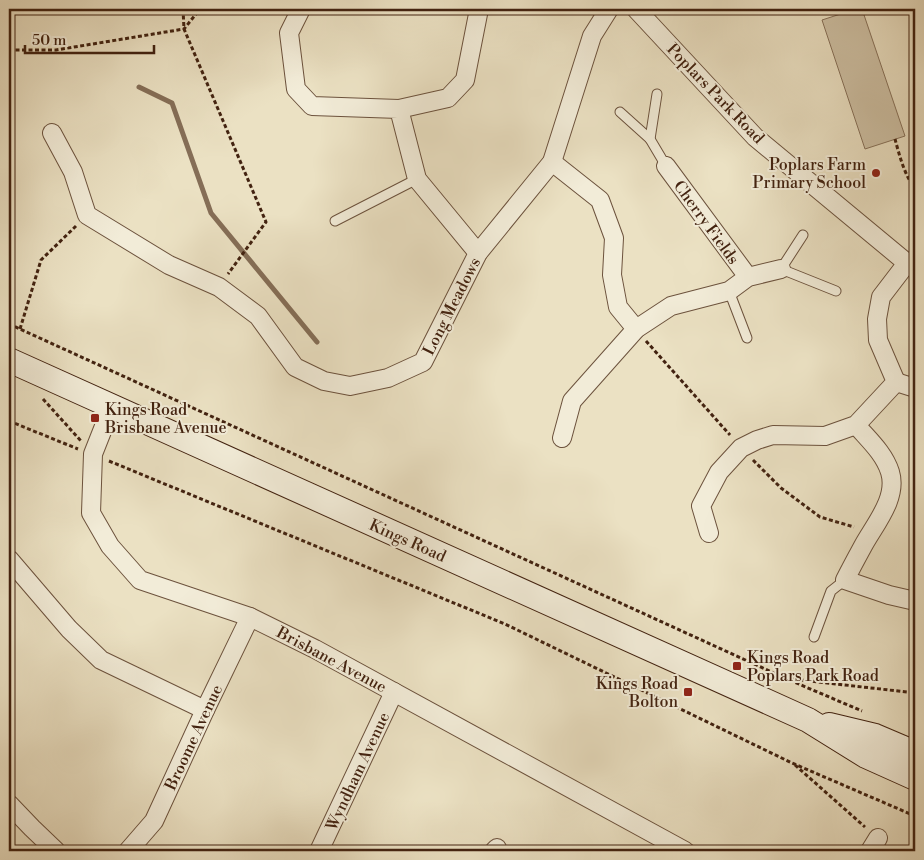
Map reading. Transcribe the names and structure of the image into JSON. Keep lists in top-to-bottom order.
{
  "streets": {
    "street": [
      "Poplars Park Road",
      "Cherry Fields",
      "Long Meadows",
      "Kings Road",
      "Brisbane Avenue",
      "Broome Avenue",
      "Wyndham Avenue"
    ]
  },
  "crossings": [
    ["Kings Road", "Brisbane Avenue"],
    ["Brisbane Avenue", "Broome Avenue"],
    ["Brisbane Avenue", "Wyndham Avenue"]
  ],
  "places": {
    "other": ["Poplars Farm Primary School"],
    "transit": ["Kings Road Brisbane Avenue", "Kings Road Poplars Park Road", "Kings Road Bolton"]
  },
  "scale_bar": "50 m"
}
